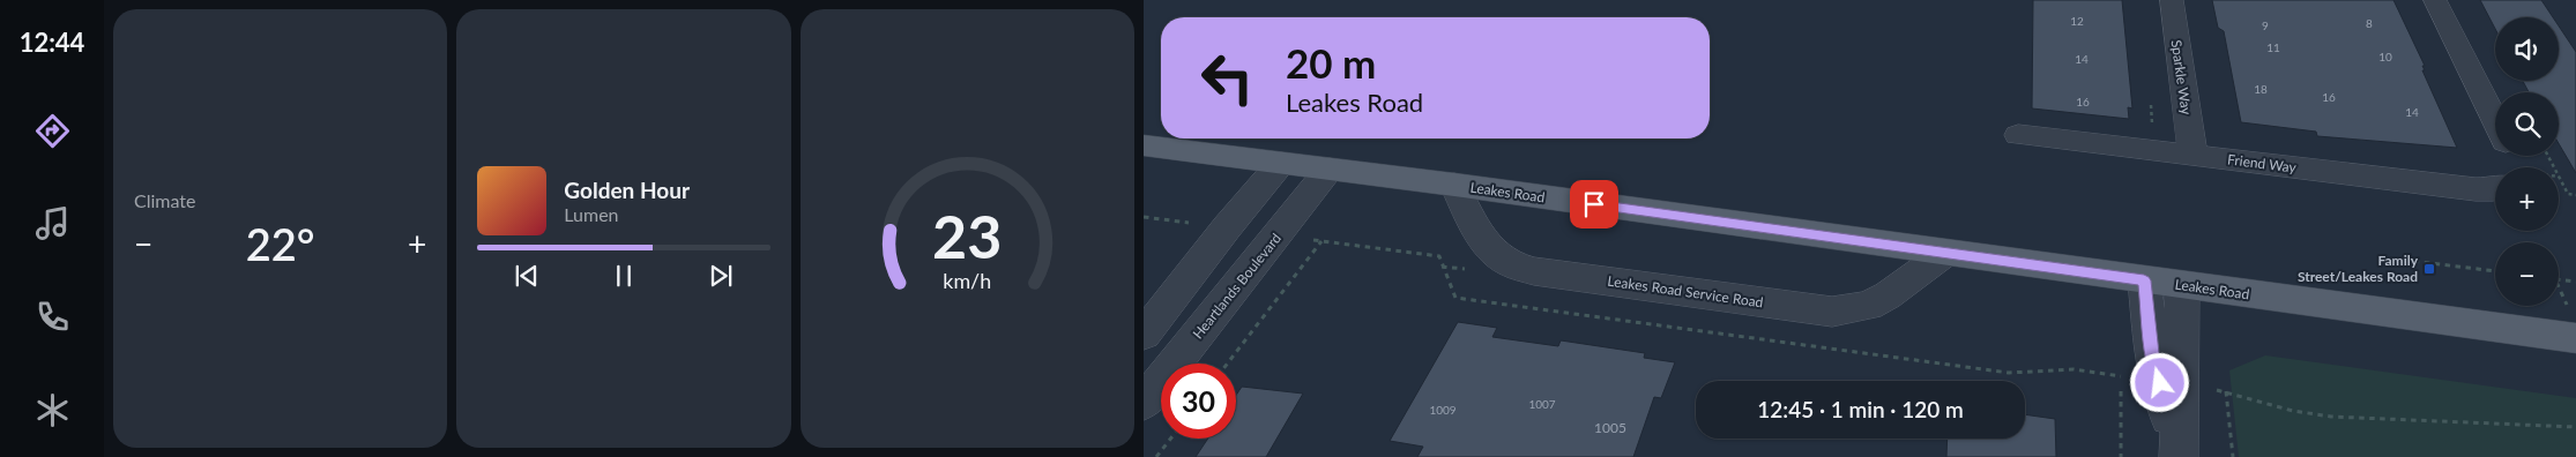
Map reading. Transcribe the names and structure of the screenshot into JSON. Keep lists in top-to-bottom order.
{
  "streets": {
    "main road": ["Leakes Road"],
    "street": [
      "Sparkle Way",
      "Friend Way",
      "Heartlands Boulevard",
      "Leakes Road Service Road"
    ]
  },
  "crossings": [
    ["Sparkle Way", "Friend Way"],
    ["Leakes Road", "Heartlands Boulevard"],
    ["Leakes Road", "Leakes Road Service Road"]
  ],
  "places": {
    "transit": ["Family Street/Leakes Road"]
  },
  "house_numbers": [
    "12",
    "8",
    "9",
    "11",
    "10",
    "14",
    "18",
    "16",
    "16",
    "14",
    "1007",
    "1009",
    "1005"
  ],
  "page": {
    "tabs": "12:44",
    "tile": "Climate",
    "map_buttons": ["+", "−"],
    "turn": ["20 m", "Leakes Road"],
    "song": ["Golden Hour", "Lumen"],
    "heat": ["−", "22°", "+"],
    "limit": "30",
    "trip": "12:45 · 1 min · 120 m",
    "gauge": ["23", "km/h"]
  }
}
